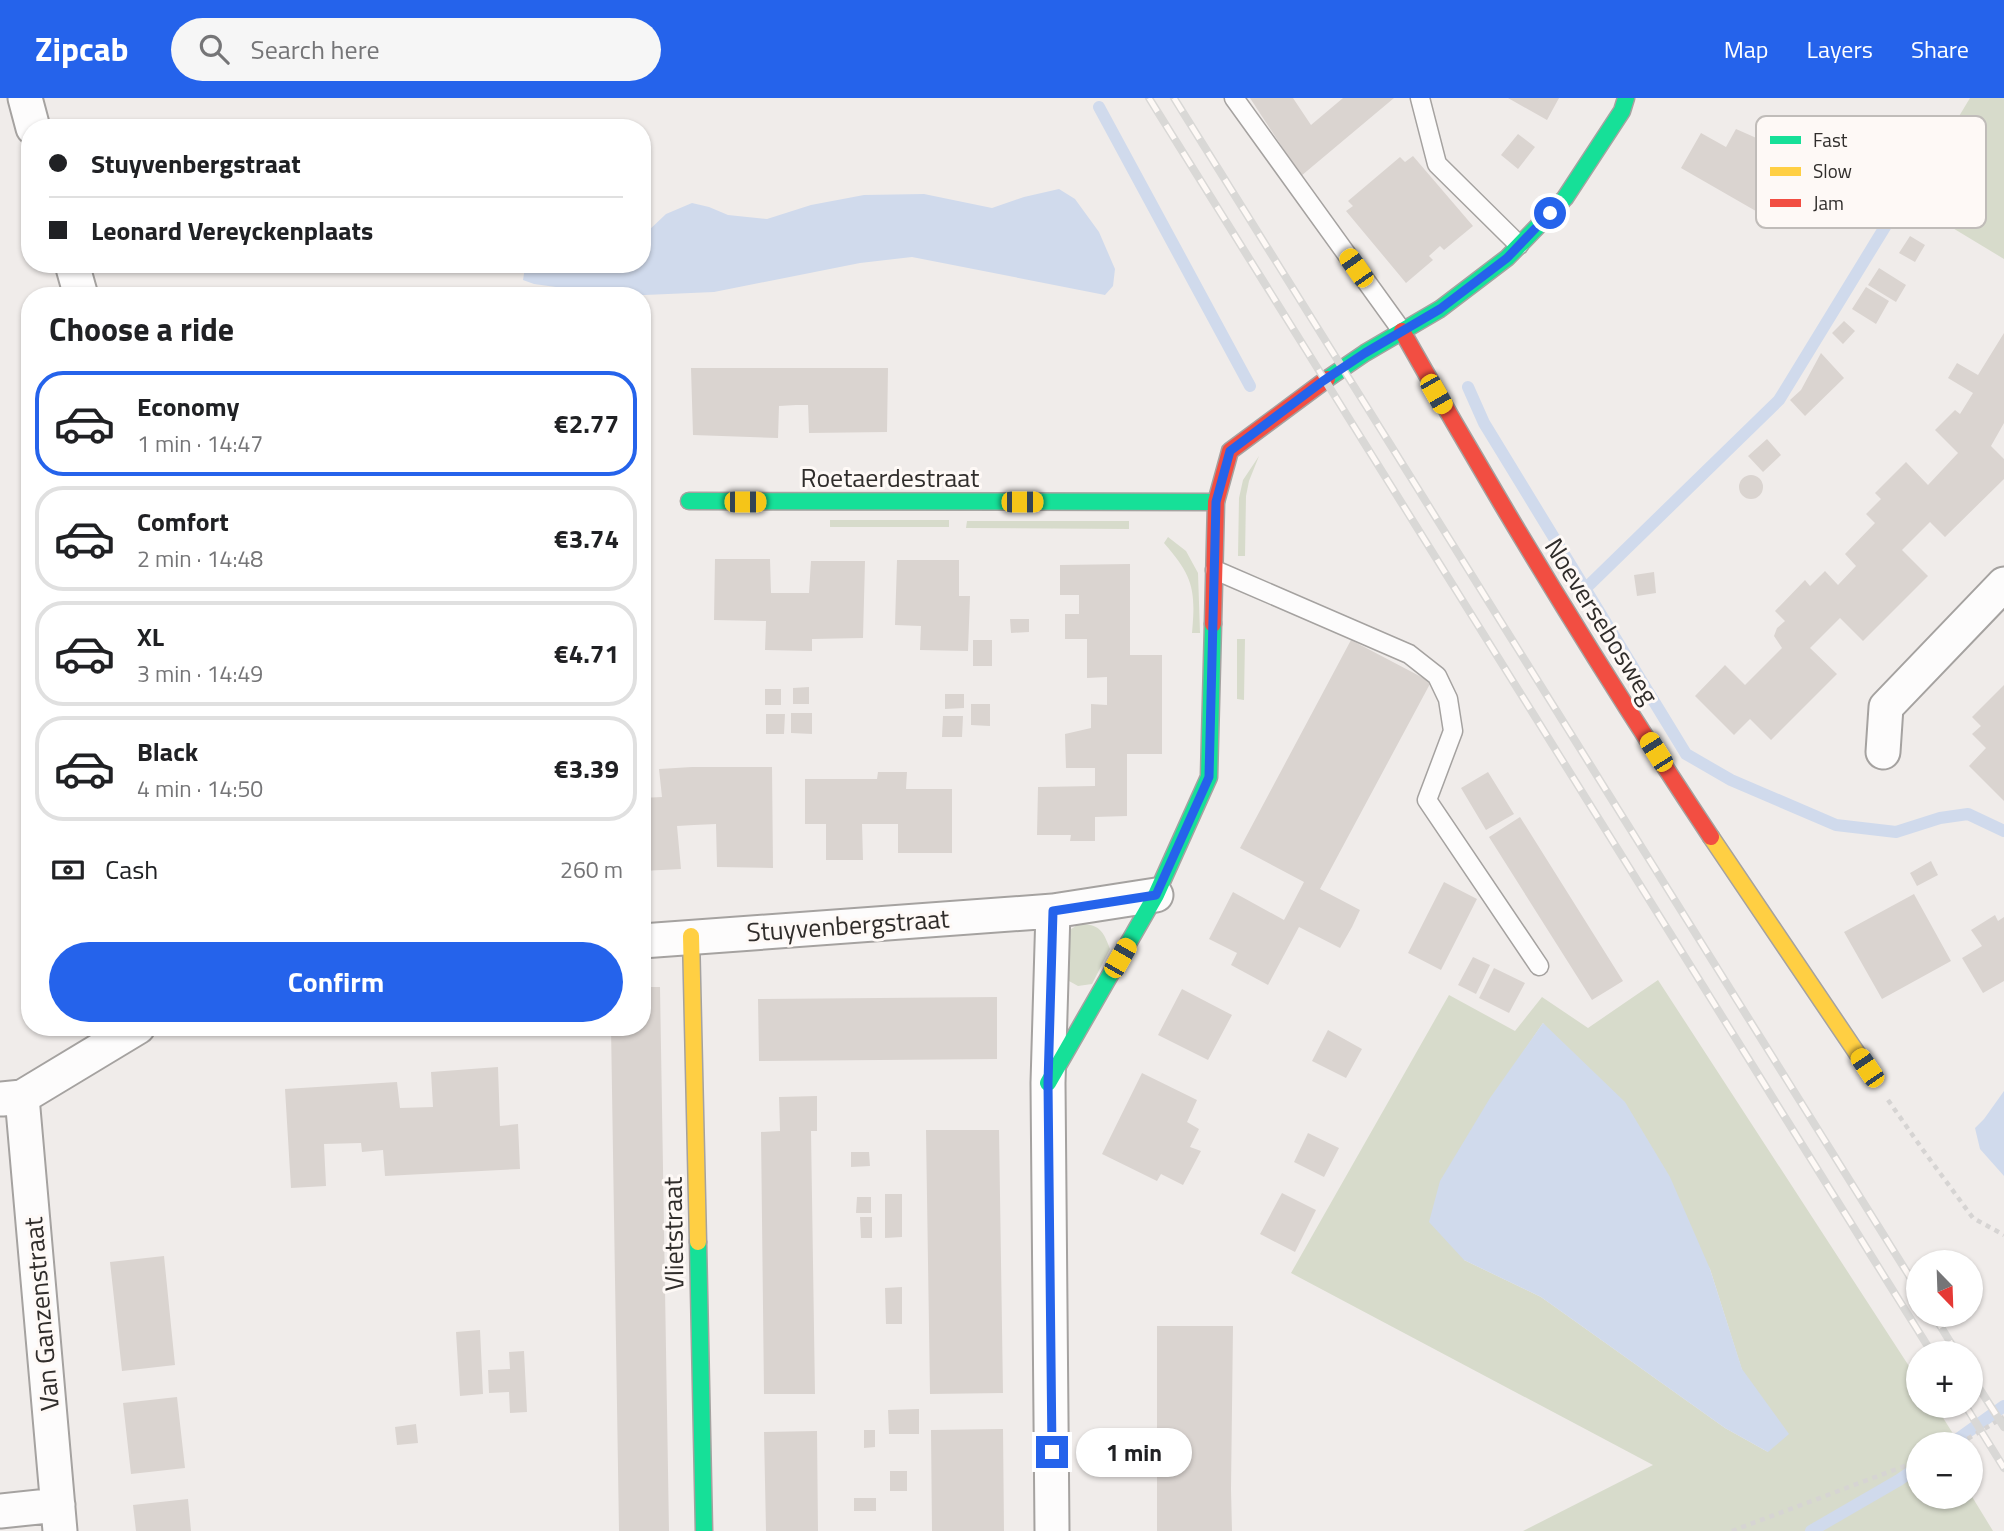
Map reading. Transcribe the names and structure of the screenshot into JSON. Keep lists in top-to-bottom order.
{
  "streets": {
    "street": [
      "Roetaerdestraat",
      "Noeversebosweg",
      "Stuyvenbergstraat",
      "Vlietstraat",
      "Van Ganzenstraat"
    ]
  },
  "crossings": [
    ["Stuyvenbergstraat", "Vlietstraat"]
  ],
  "legend": ["Fast", "Slow", "Jam"],
  "north": "bottom right",
  "page": {
    "header": "Zipcab",
    "search": "Search here",
    "nav": ["Map", "Layers", "Share"],
    "banner": ["Stuyvenbergstraat", "Leonard Vereyckenplaats"],
    "heading": "Choose a ride",
    "list": [
      {
        "name": "Economy",
        "note": "1 min · 14:47",
        "value": "€2.77"
      },
      {
        "name": "Comfort",
        "note": "2 min · 14:48",
        "value": "€3.74"
      },
      {
        "name": "XL",
        "note": "3 min · 14:49",
        "value": "€4.71"
      },
      {
        "name": "Black",
        "note": "4 min · 14:50",
        "value": "€3.39"
      }
    ],
    "pay": ["Cash", "260 m"],
    "buttons": "Confirm",
    "map_buttons": ["+", "−"],
    "bubble": "1 min"
  }
}
